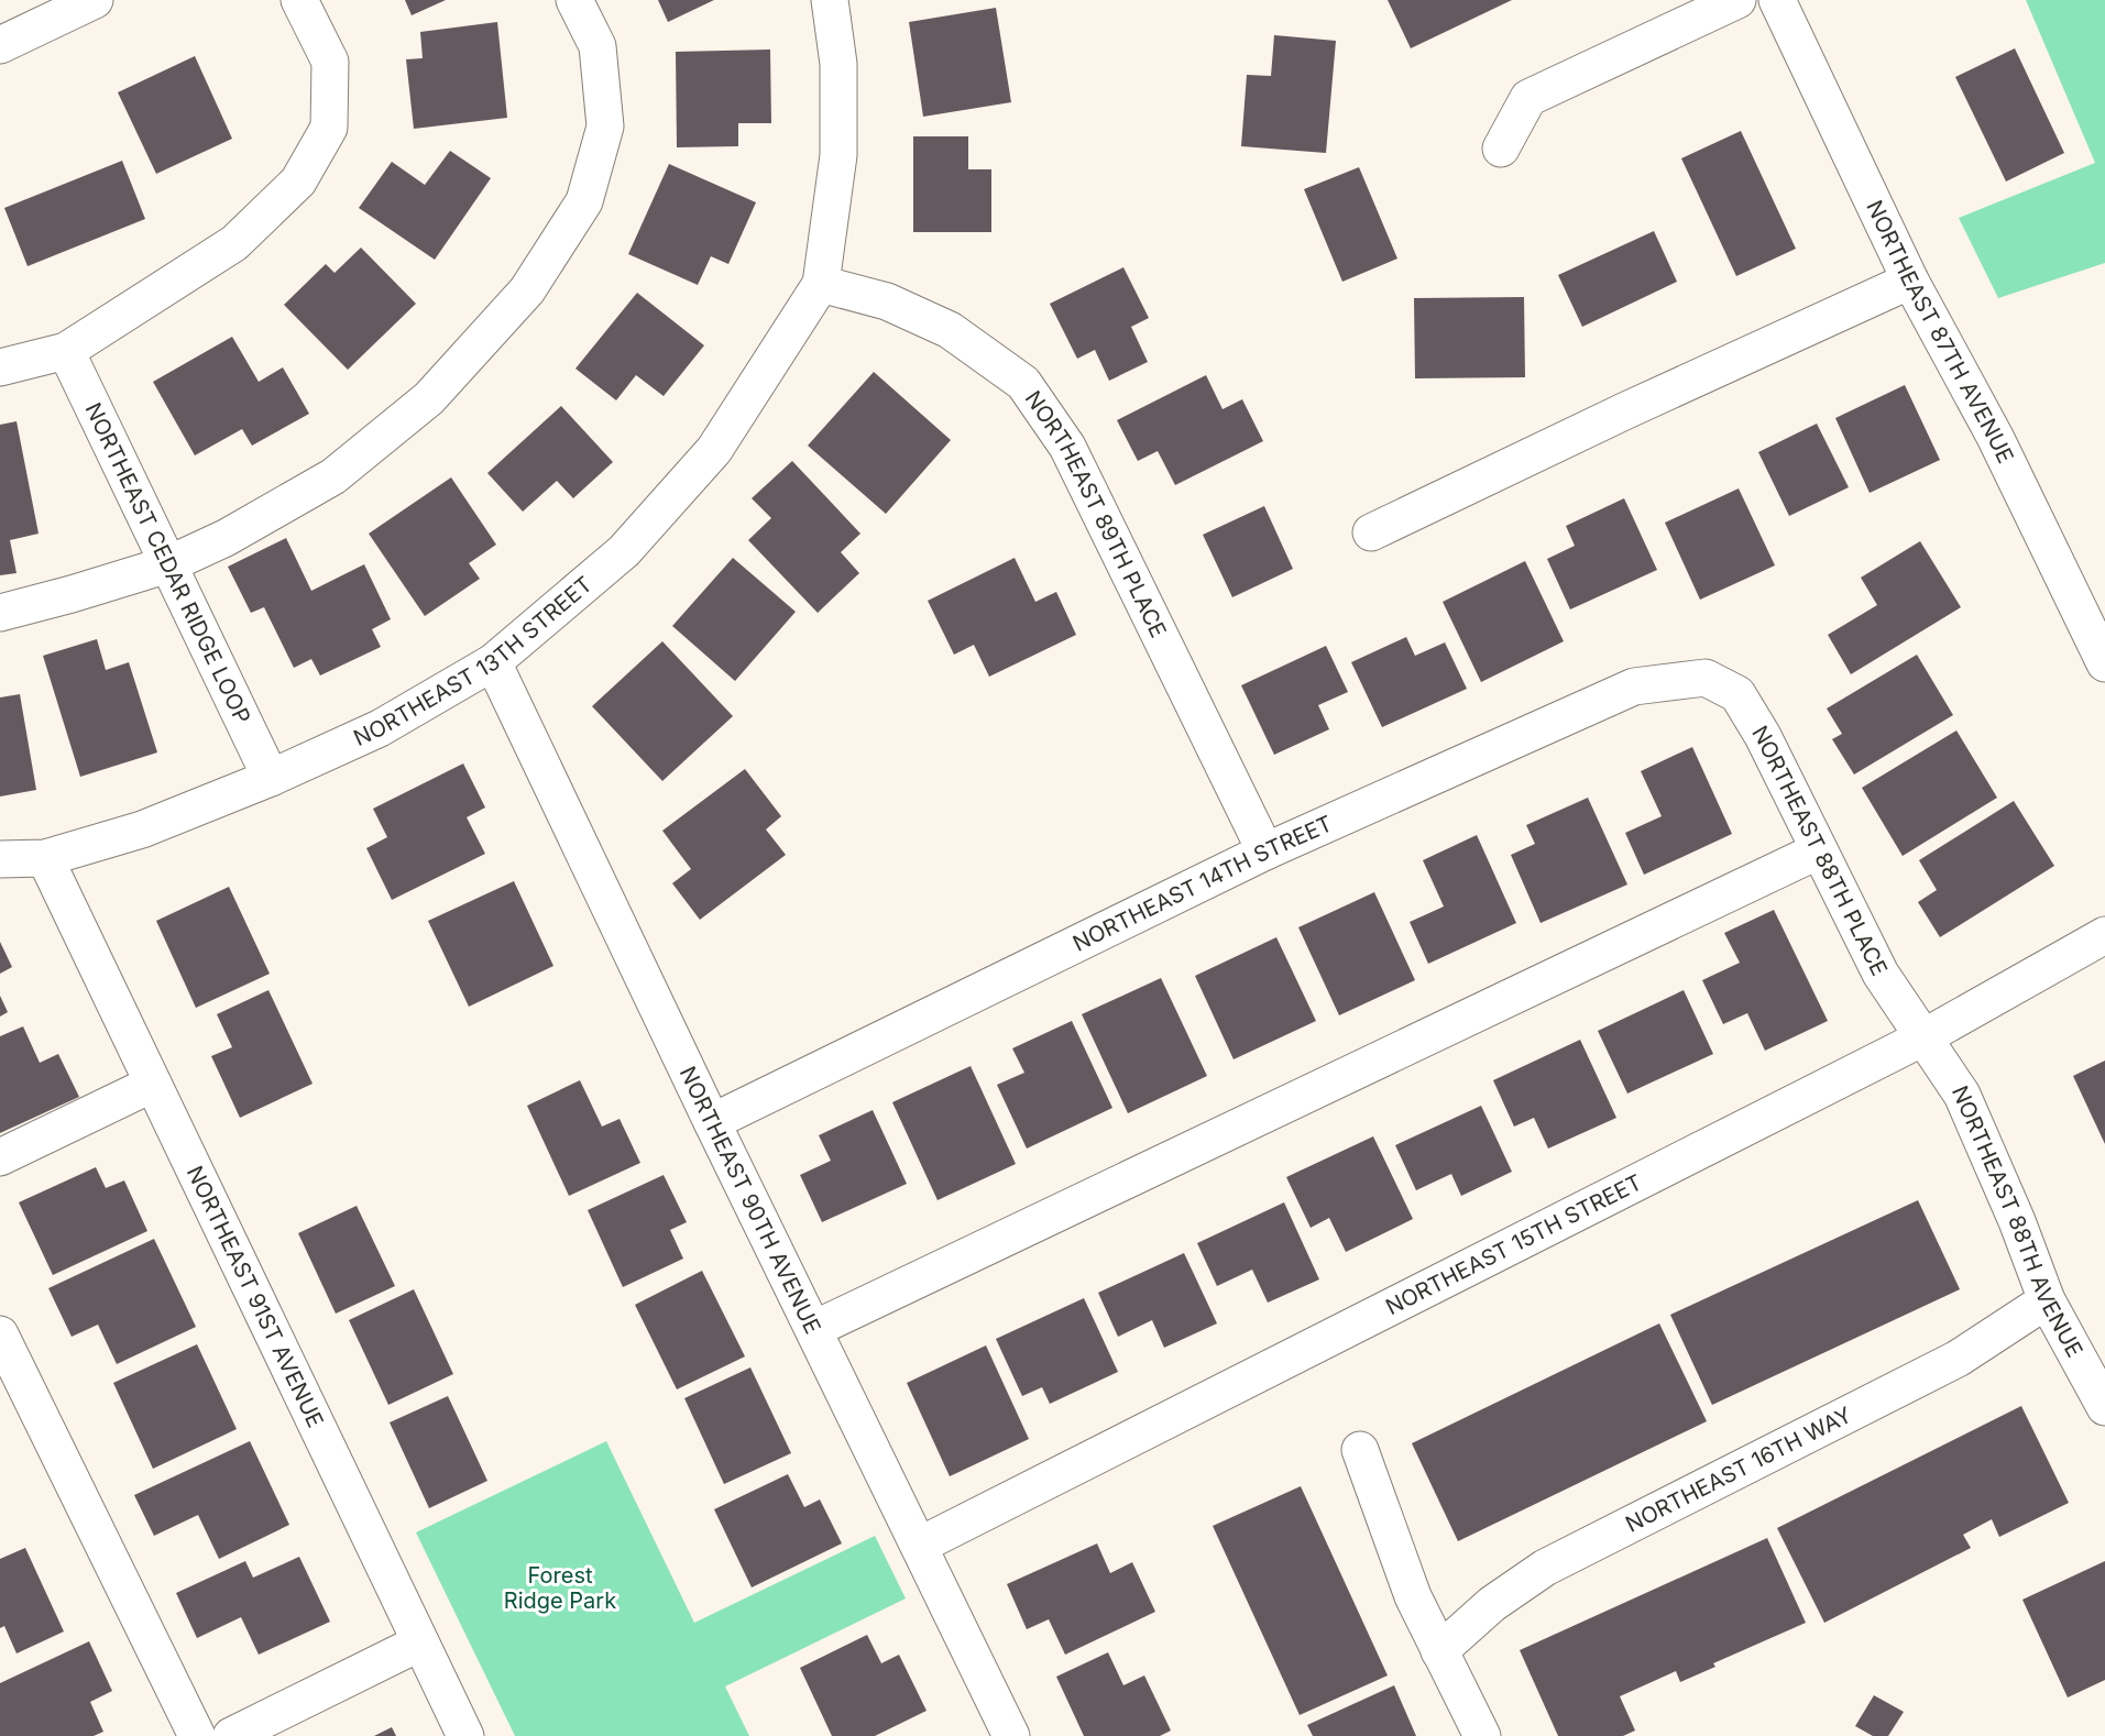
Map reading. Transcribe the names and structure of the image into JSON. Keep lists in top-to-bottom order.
{
  "streets": {
    "street": [
      "NORTHEAST 87TH AVENUE",
      "NORTHEAST 89TH PLACE",
      "NORTHEAST CEDAR RIDGE LOOP",
      "NORTHEAST 13TH STREET",
      "NORTHEAST 88TH PLACE",
      "NORTHEAST 14TH STREET",
      "NORTHEAST 90TH AVENUE",
      "NORTHEAST 88TH AVENUE",
      "NORTHEAST 15TH STREET",
      "NORTHEAST 91ST AVENUE",
      "NORTHEAST 16TH WAY"
    ]
  },
  "crossings": [
    ["NORTHEAST 89TH PLACE", "NORTHEAST 13TH STREET"],
    ["NORTHEAST 89TH PLACE", "NORTHEAST 14TH STREET"],
    ["NORTHEAST CEDAR RIDGE LOOP", "NORTHEAST 13TH STREET"],
    ["NORTHEAST 13TH STREET", "NORTHEAST 90TH AVENUE"],
    ["NORTHEAST 13TH STREET", "NORTHEAST 91ST AVENUE"],
    ["NORTHEAST 88TH PLACE", "NORTHEAST 14TH STREET"],
    ["NORTHEAST 88TH PLACE", "NORTHEAST 88TH AVENUE"],
    ["NORTHEAST 88TH PLACE", "NORTHEAST 15TH STREET"],
    ["NORTHEAST 14TH STREET", "NORTHEAST 90TH AVENUE"],
    ["NORTHEAST 90TH AVENUE", "NORTHEAST 15TH STREET"],
    ["NORTHEAST 88TH AVENUE", "NORTHEAST 15TH STREET"],
    ["NORTHEAST 88TH AVENUE", "NORTHEAST 16TH WAY"]
  ],
  "parks": ["Forest Ridge Park"]
}
